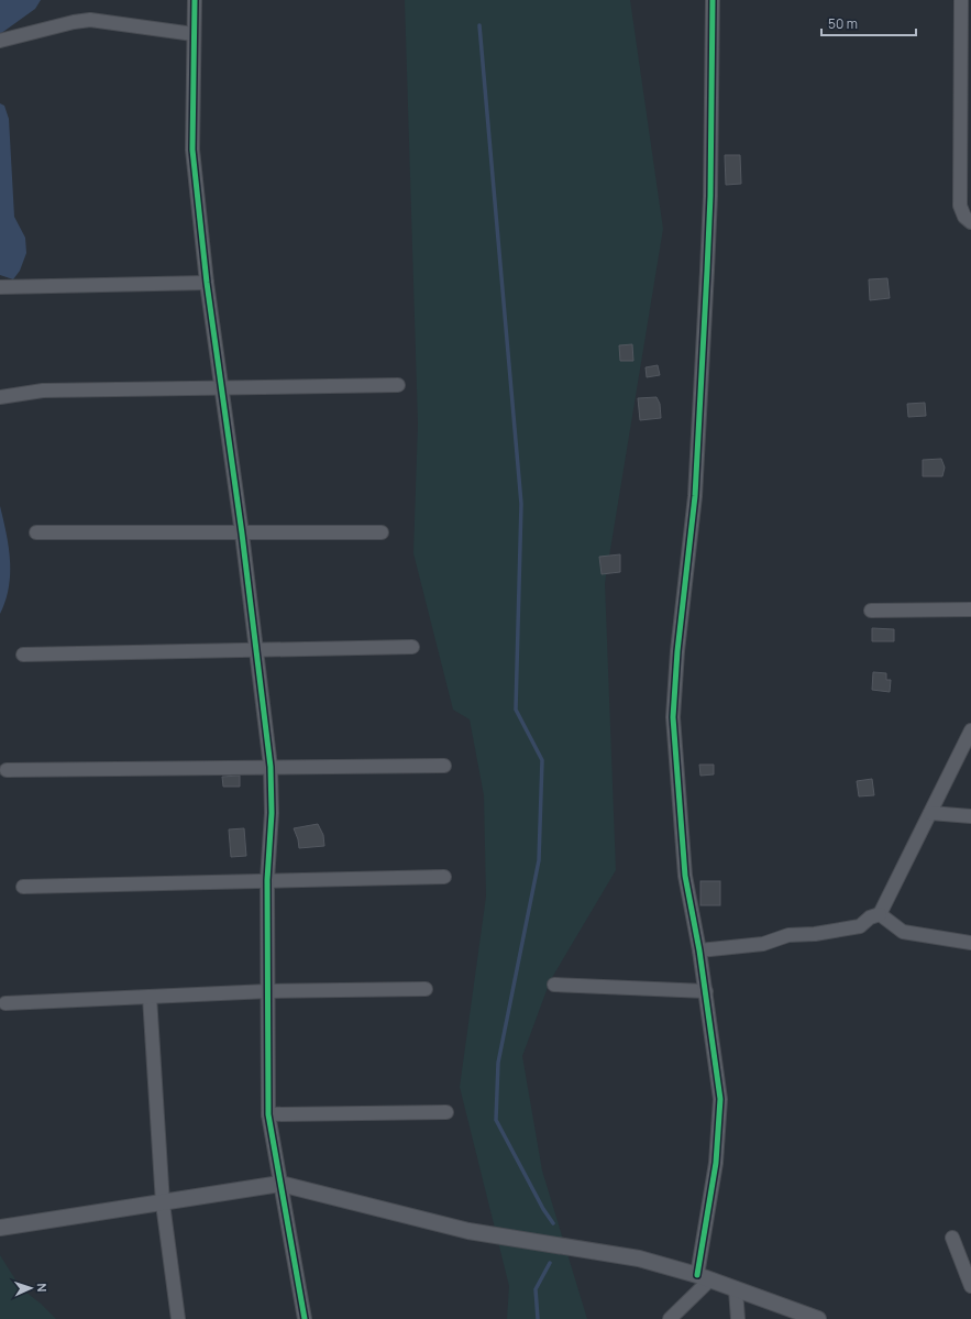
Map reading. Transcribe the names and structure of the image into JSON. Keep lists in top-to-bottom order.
{
  "scale_bar": "50 m",
  "north": "right"
}
